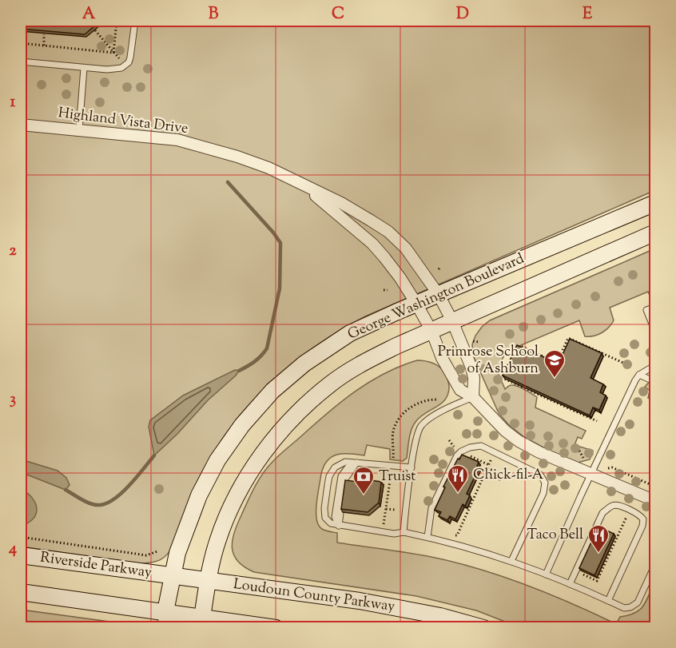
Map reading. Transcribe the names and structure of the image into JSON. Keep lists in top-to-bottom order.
{
  "streets": {
    "street": [
      "Highland Vista Drive",
      "George Washington Boulevard",
      "Riverside Parkway",
      "Loudoun County Parkway"
    ]
  },
  "crossings": [
    ["Highland Vista Drive", "George Washington Boulevard"],
    ["George Washington Boulevard", "Riverside Parkway"],
    ["George Washington Boulevard", "Loudoun County Parkway"],
    ["Riverside Parkway", "Loudoun County Parkway"]
  ],
  "places": {
    "school or university": ["Primrose School of Ashburn"],
    "restaurant": ["Chick-fil-A", "Taco Bell"],
    "bank": ["Truist"]
  },
  "grid": {
    "columns": [
      "A",
      "B",
      "C",
      "D",
      "E"
    ],
    "rows": [
      "1",
      "2",
      "3",
      "4"
    ]
  }
}
